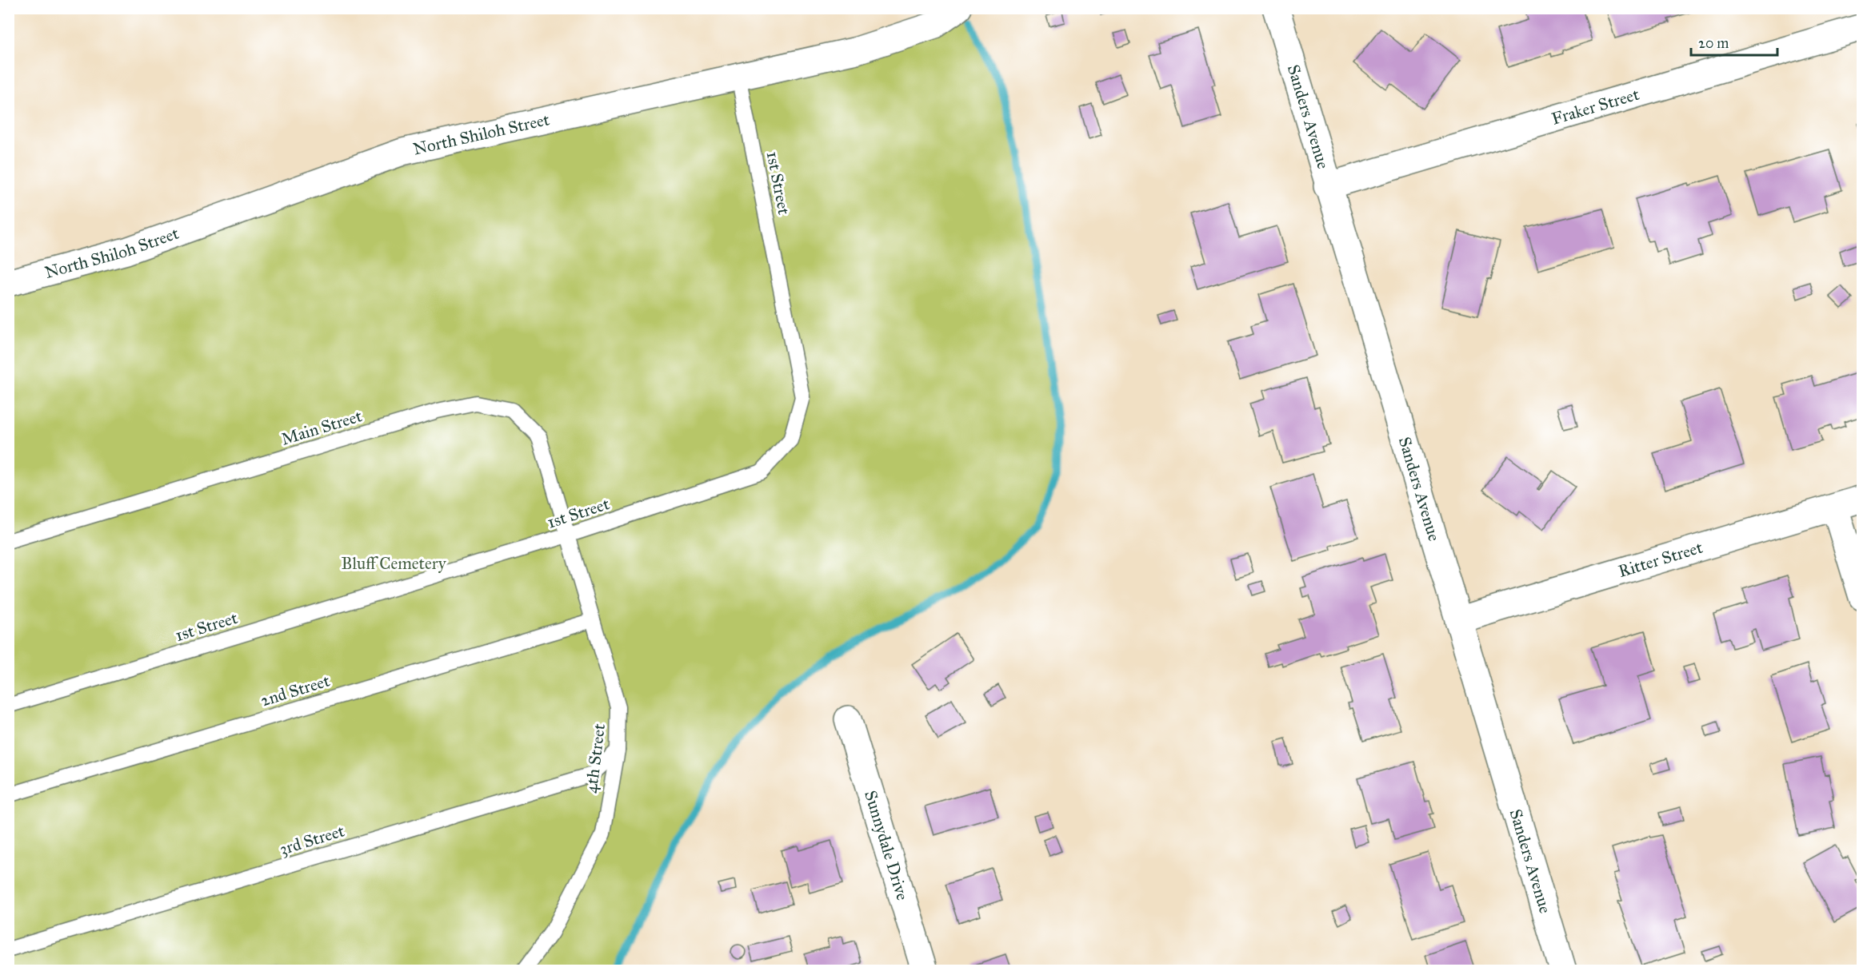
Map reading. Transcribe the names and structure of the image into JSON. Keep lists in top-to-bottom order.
{
  "streets": {
    "street": [
      "Fraker Street",
      "Sanders Avenue",
      "North Shiloh Street",
      "Ritter Street",
      "Sunnydale Drive"
    ],
    "lane": [
      "1st Street",
      "Main Street",
      "2nd Street",
      "4th Street",
      "3rd Street"
    ]
  },
  "crossings": [
    ["Fraker Street", "Sanders Avenue"],
    ["Sanders Avenue", "Ritter Street"],
    ["North Shiloh Street", "1st Street"],
    ["1st Street", "Main Street"],
    ["1st Street", "4th Street"],
    ["Main Street", "4th Street"],
    ["2nd Street", "4th Street"],
    ["4th Street", "3rd Street"]
  ],
  "parks": ["Bluff Cemetery"],
  "scale_bar": "20 m"
}
